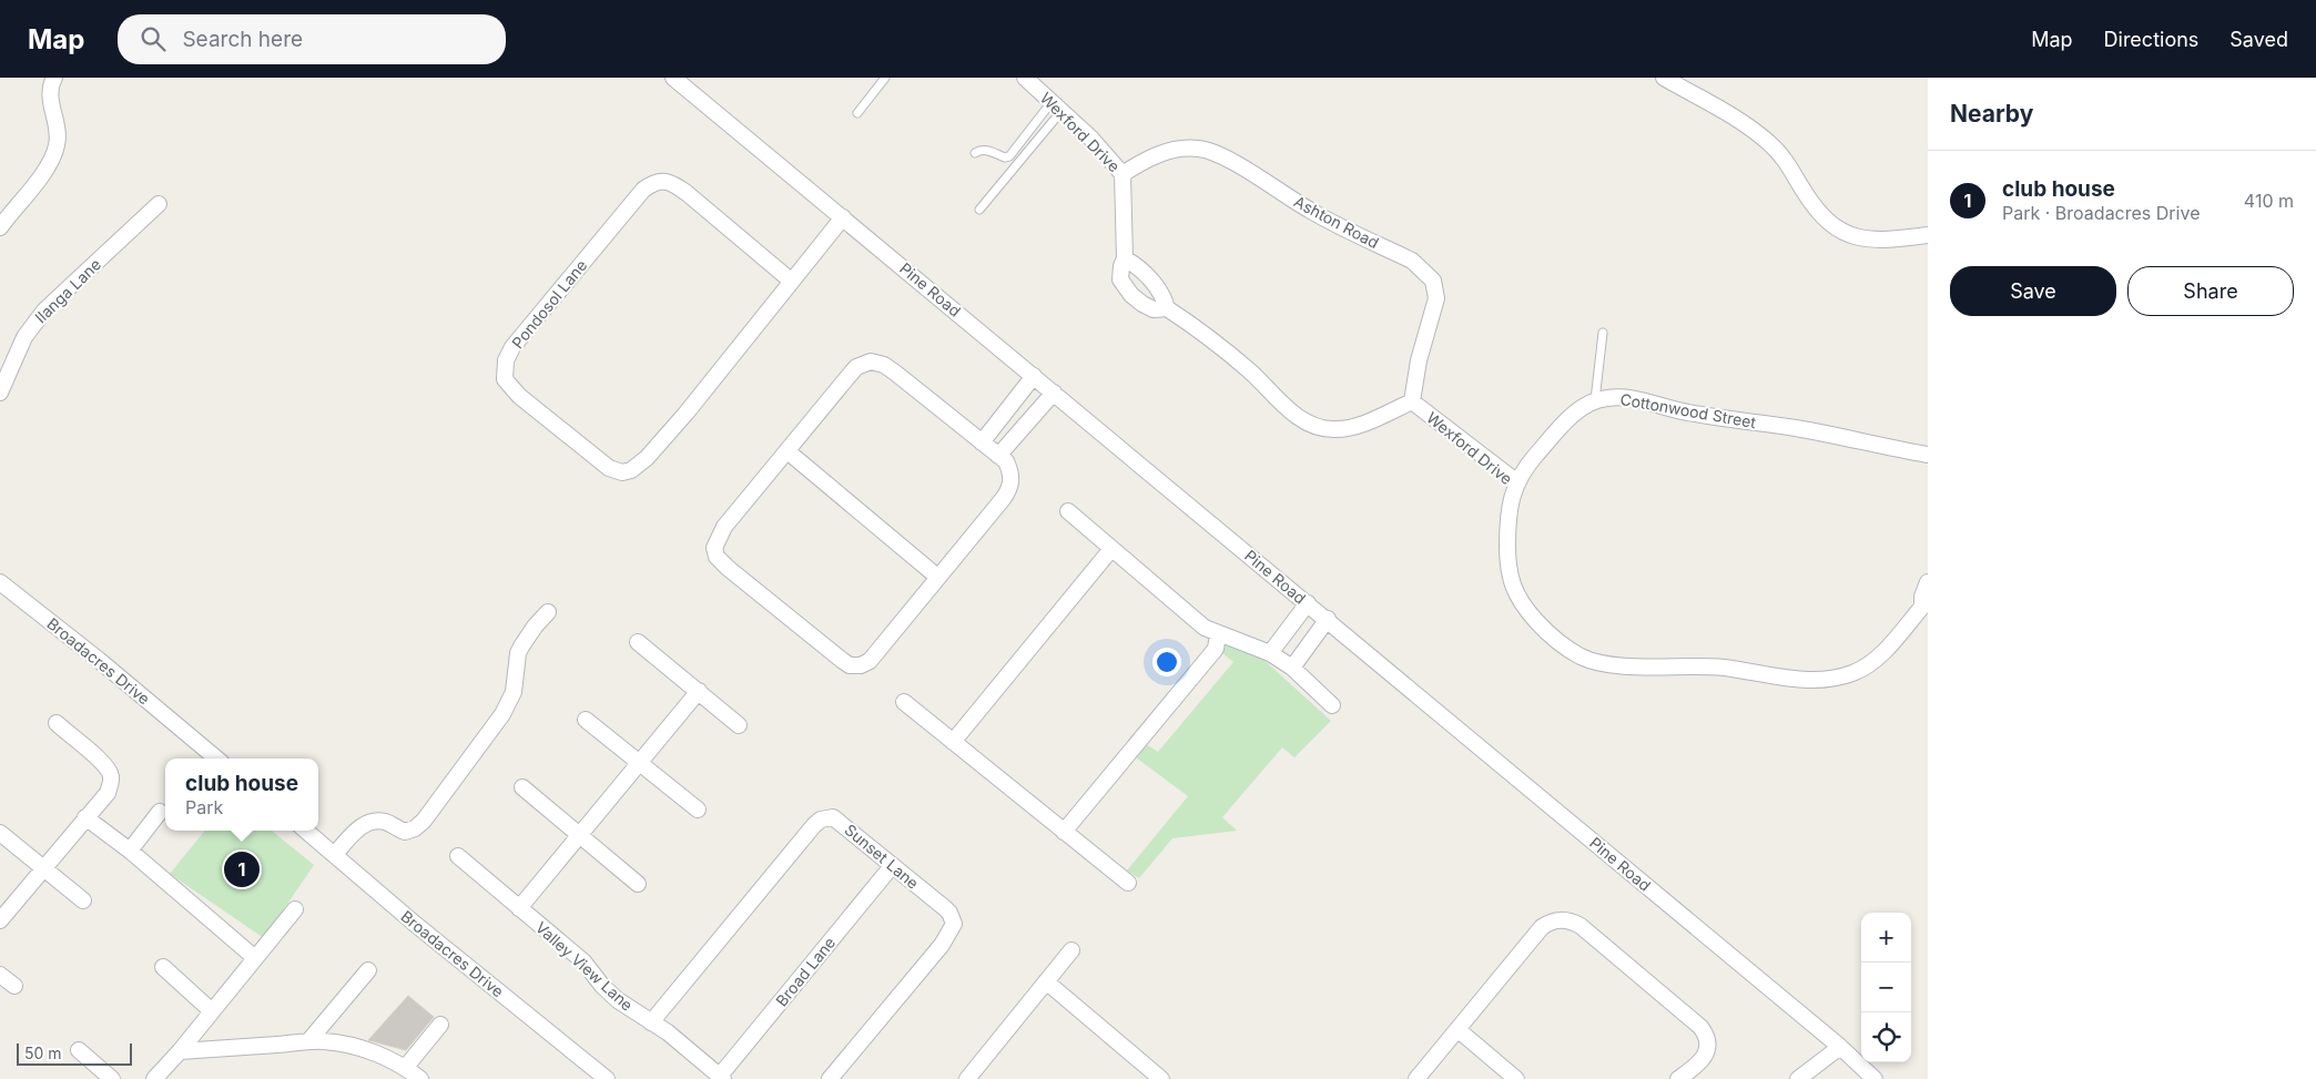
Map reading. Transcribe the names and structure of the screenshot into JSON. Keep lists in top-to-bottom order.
{
  "streets": {
    "street": [
      "Wexford Drive",
      "Ashton Road",
      "Pine Road",
      "Ilanga Lane",
      "Pondosol Lane",
      "Cottonwood Street",
      "Broadacres Drive",
      "Sunset Lane",
      "Valley View Lane",
      "Broad Lane"
    ]
  },
  "crossings": [
    ["Wexford Drive", "Ashton Road"],
    ["Wexford Drive", "Cottonwood Street"],
    ["Pine Road", "Pondosol Lane"],
    ["Sunset Lane", "Valley View Lane"],
    ["Sunset Lane", "Broad Lane"]
  ],
  "scale_bar": "50 m",
  "page": {
    "header": "Map",
    "search": "Search here",
    "nav": ["Map", "Directions", "Saved"],
    "heading": "Nearby",
    "list": [
      {
        "mark": "1",
        "name": "club house",
        "note": "Park · Broadacres Drive",
        "value": "410 m"
      }
    ],
    "buttons": ["Save", "Share"],
    "popup": ["club house", "Park"],
    "pins": "1",
    "map_buttons": ["+", "−"],
    "scale": "50 m"
  }
}
